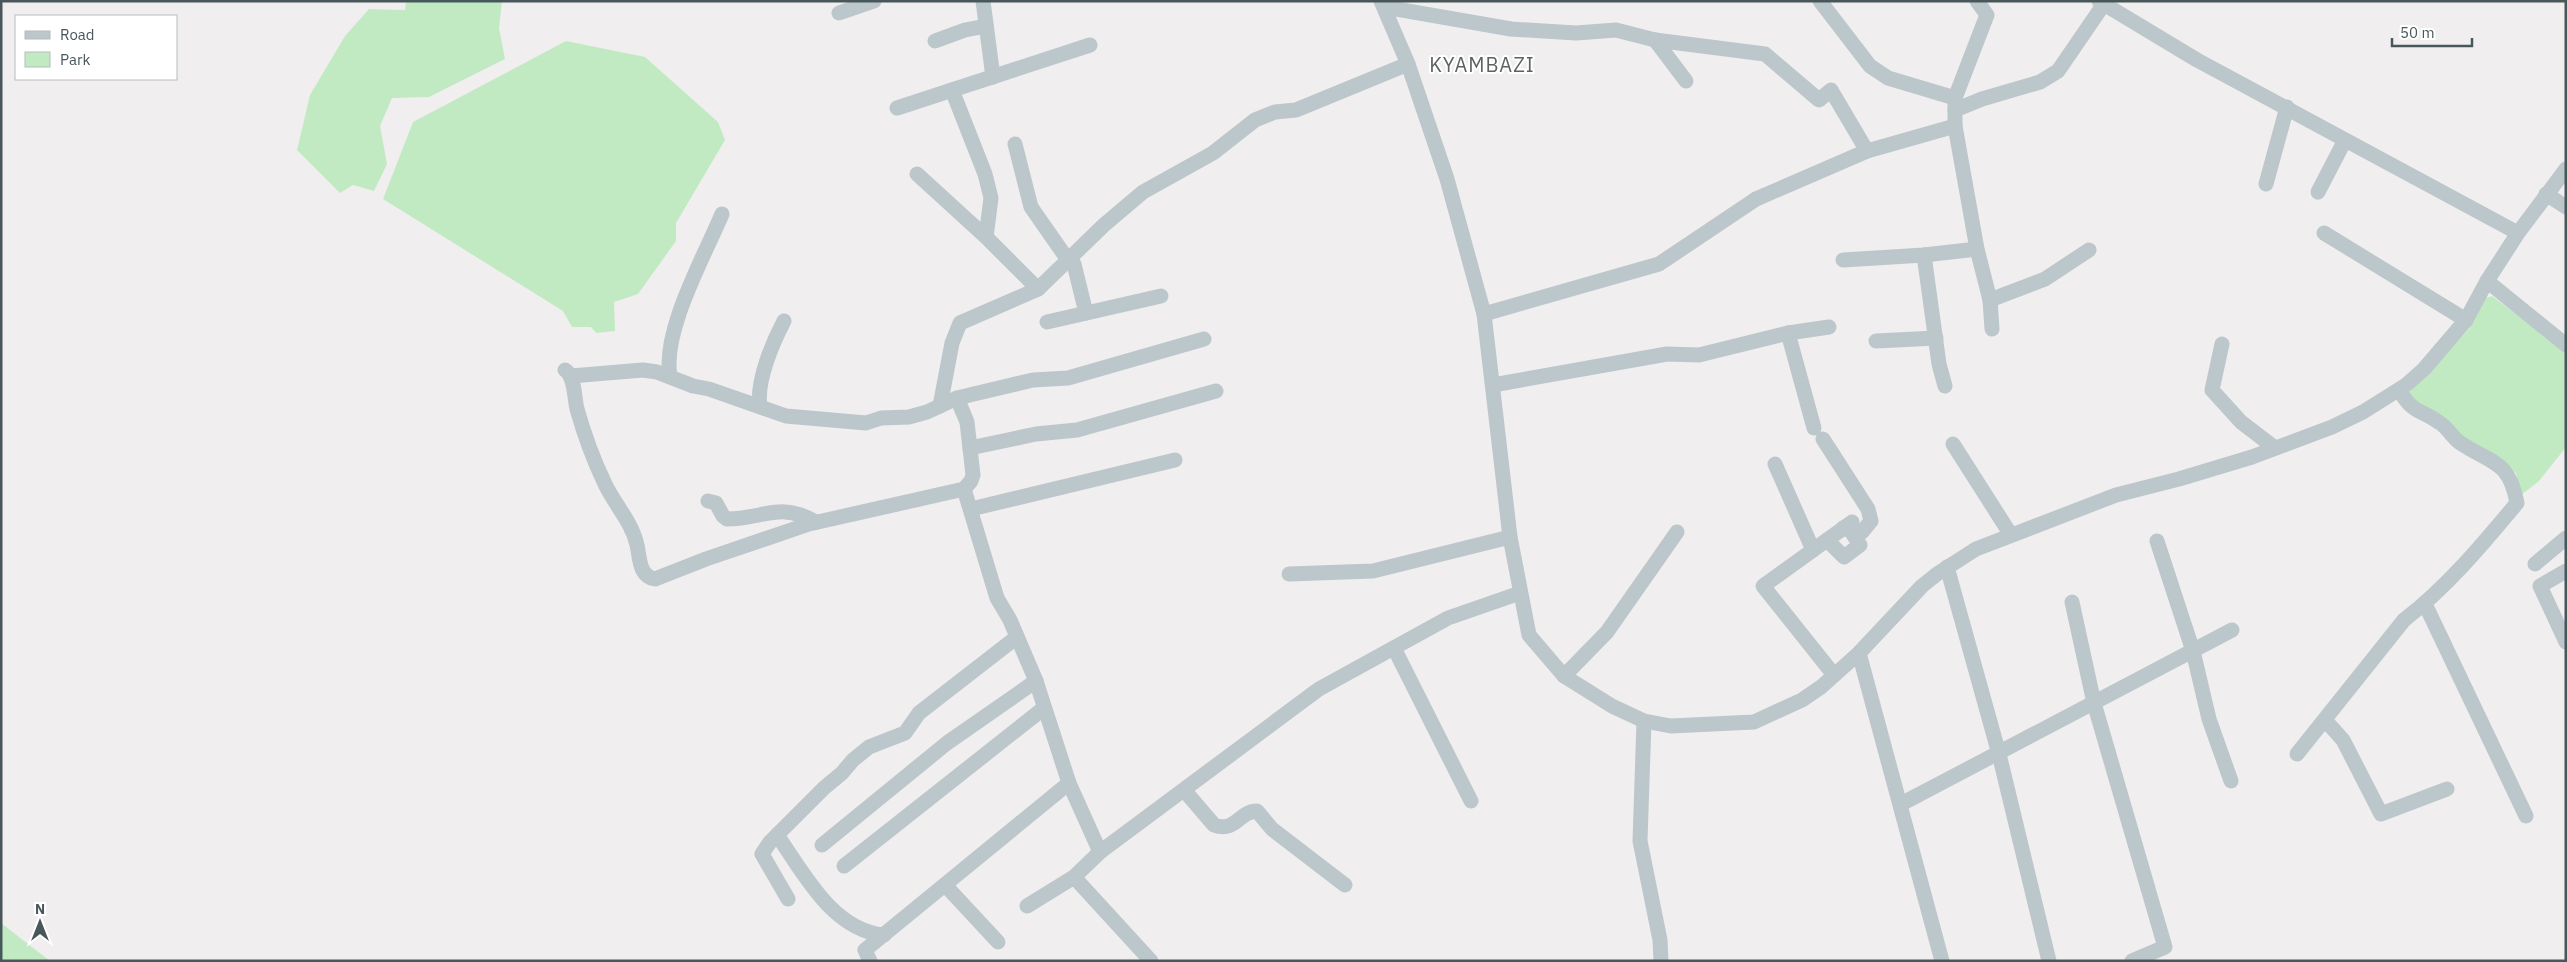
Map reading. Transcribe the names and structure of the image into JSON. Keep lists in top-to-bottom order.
{
  "districts": ["KYAMBAZI"],
  "legend": ["Road", "Park"],
  "scale_bar": "50 m",
  "north": "top"
}
